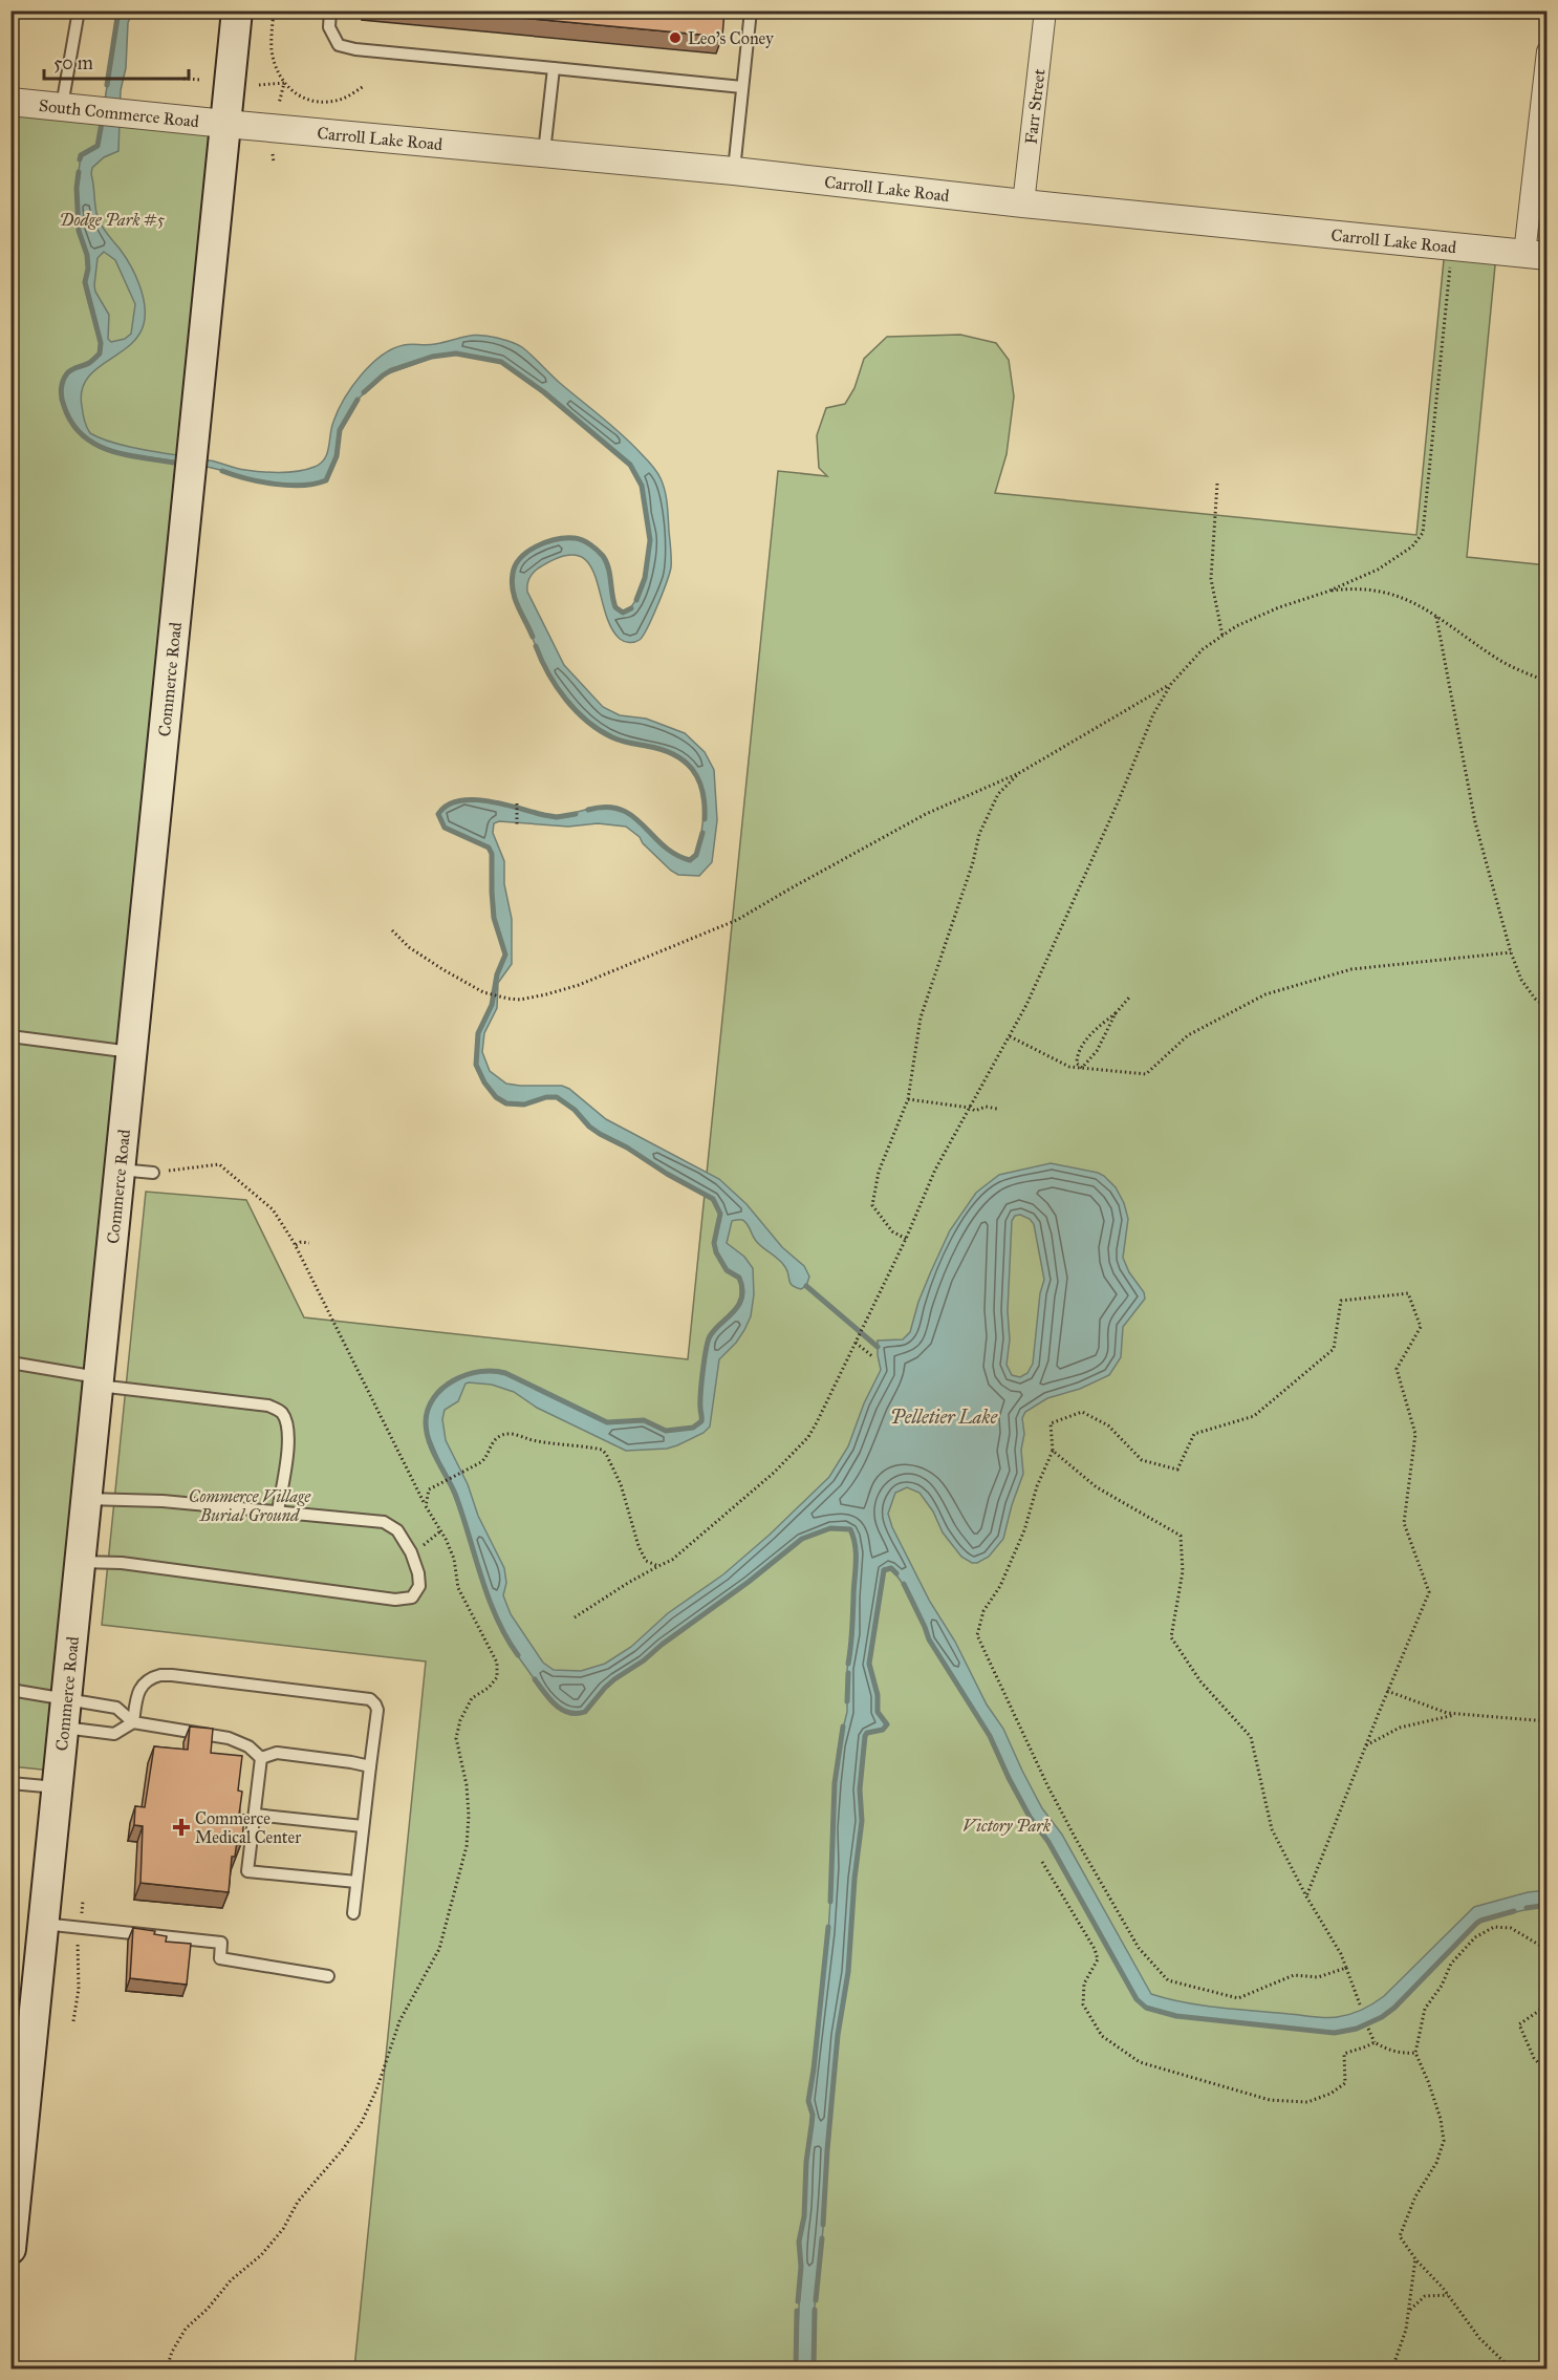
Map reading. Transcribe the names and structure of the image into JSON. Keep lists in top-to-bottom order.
{
  "streets": {
    "main road": ["Commerce Road"],
    "street": ["Farr Street", "South Commerce Road", "Carroll Lake Road"]
  },
  "crossings": [
    ["Farr Street", "Carroll Lake Road"],
    ["South Commerce Road", "Carroll Lake Road"],
    ["South Commerce Road", "Commerce Road"],
    ["Carroll Lake Road", "Commerce Road"]
  ],
  "water": ["Pelletier Lake"],
  "parks": ["Dodge Park #5", "Commerce Village Burial Ground", "Victory Park"],
  "places": {
    "other": ["Leo's Coney"],
    "health": ["Commerce Medical Center"]
  },
  "scale_bar": "50 m"
}
